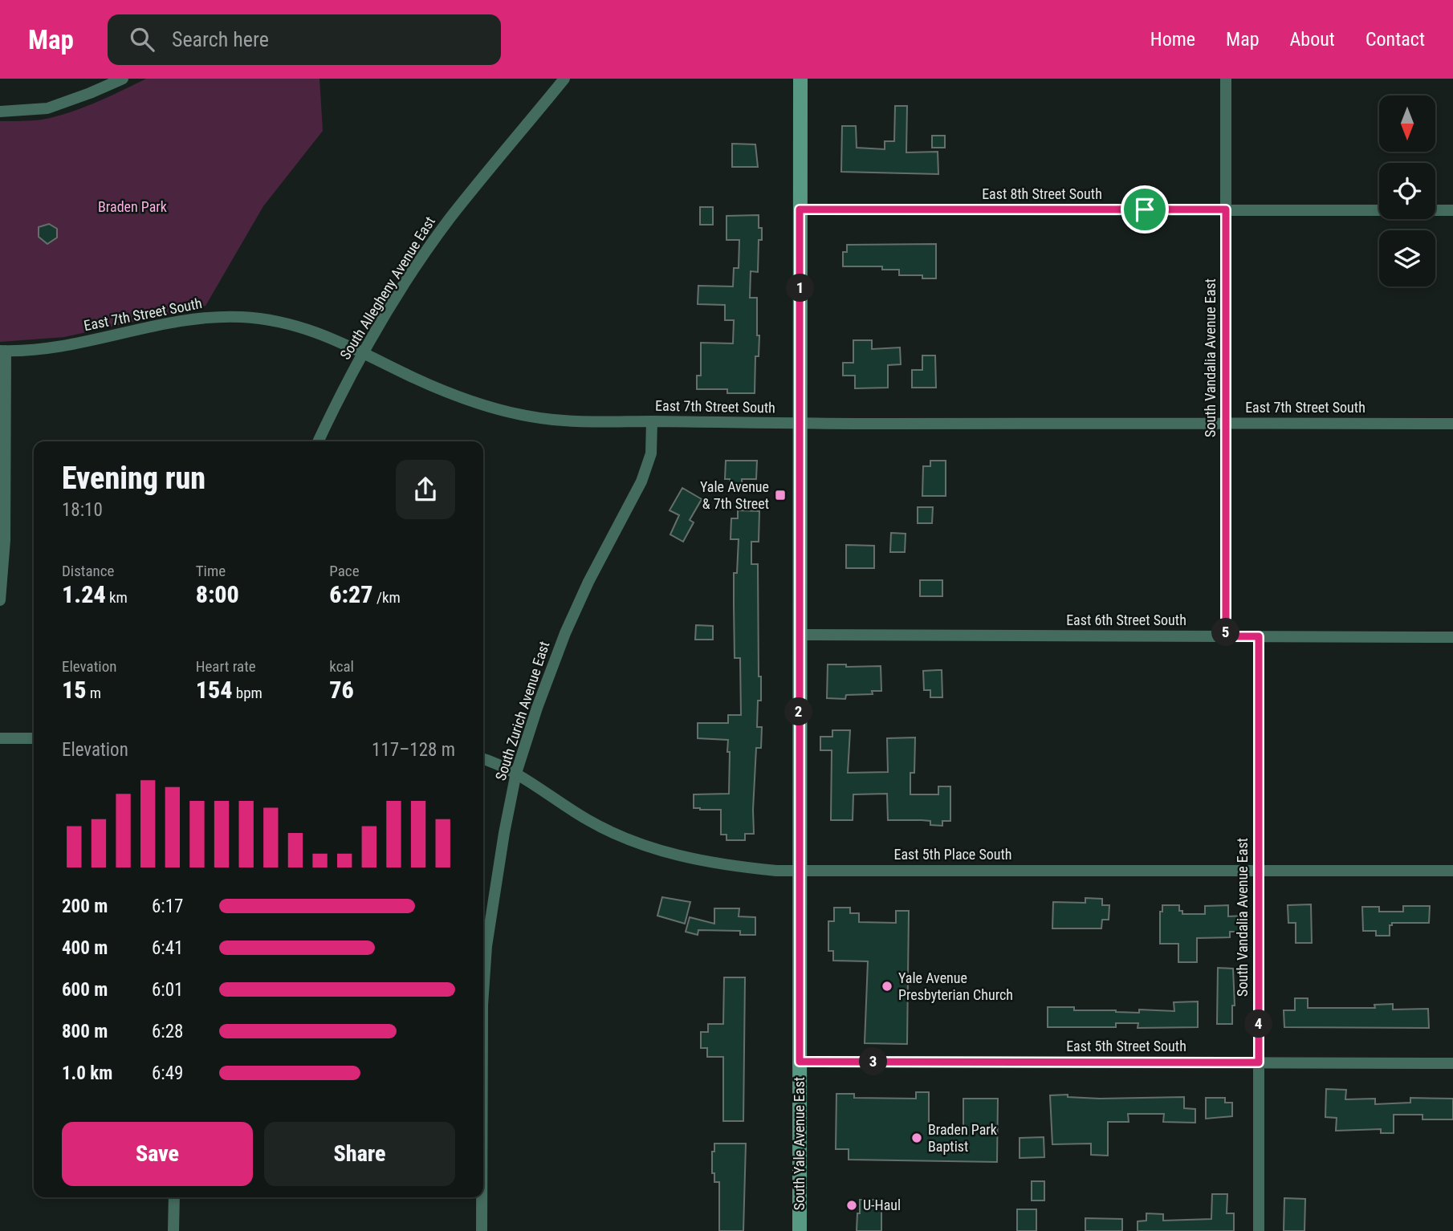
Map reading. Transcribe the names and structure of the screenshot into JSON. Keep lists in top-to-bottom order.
{
  "streets": {
    "main road": ["South Yale Avenue East"],
    "street": [
      "East 8th Street South",
      "South Allegheny Avenue East",
      "East 7th Street South",
      "South Vandalia Avenue East",
      "East 6th Street South",
      "South Zurich Avenue East",
      "East 5th Place South",
      "East 5th Street South"
    ]
  },
  "crossings": [
    ["East 8th Street South", "South Vandalia Avenue East"],
    ["East 8th Street South", "South Yale Avenue East"],
    ["South Allegheny Avenue East", "East 7th Street South"],
    ["East 7th Street South", "South Vandalia Avenue East"],
    ["East 7th Street South", "South Zurich Avenue East"],
    ["East 7th Street South", "South Yale Avenue East"],
    ["South Vandalia Avenue East", "East 6th Street South"],
    ["South Vandalia Avenue East", "East 5th Place South"],
    ["South Vandalia Avenue East", "East 5th Street South"],
    ["East 6th Street South", "South Yale Avenue East"],
    ["South Zurich Avenue East", "East 5th Place South"],
    ["East 5th Place South", "South Yale Avenue East"],
    ["East 5th Street South", "South Yale Avenue East"]
  ],
  "parks": ["Braden Park"],
  "places": {
    "transit": ["Yale Avenue & 7th Street"],
    "other": ["Yale Avenue Presbyterian Church", "Braden Park Baptist", "U-Haul"]
  },
  "north": "bottom",
  "page": {
    "header": "Map",
    "search": "Search here",
    "nav": [
      "Home",
      "Map",
      "About",
      "Contact"
    ],
    "pins": [
      "1",
      "5",
      "2",
      "4",
      "3"
    ],
    "heading": ["Evening run", "18:10"],
    "stats": [
      ["Distance", "1.24 km"],
      ["Time", "8:00"],
      ["Pace", "6:27 /km"],
      ["Elevation", "15 m"],
      ["Heart rate", "154 bpm"],
      ["kcal", "76"]
    ],
    "chart": ["Elevation", "117–128 m"],
    "list": [
      {
        "name": "200 m",
        "note": "6:17"
      },
      {
        "name": "400 m",
        "note": "6:41"
      },
      {
        "name": "600 m",
        "note": "6:01"
      },
      {
        "name": "800 m",
        "note": "6:28"
      },
      {
        "name": "1.0 km",
        "note": "6:49"
      }
    ],
    "buttons": ["Save", "Share"]
  }
}
